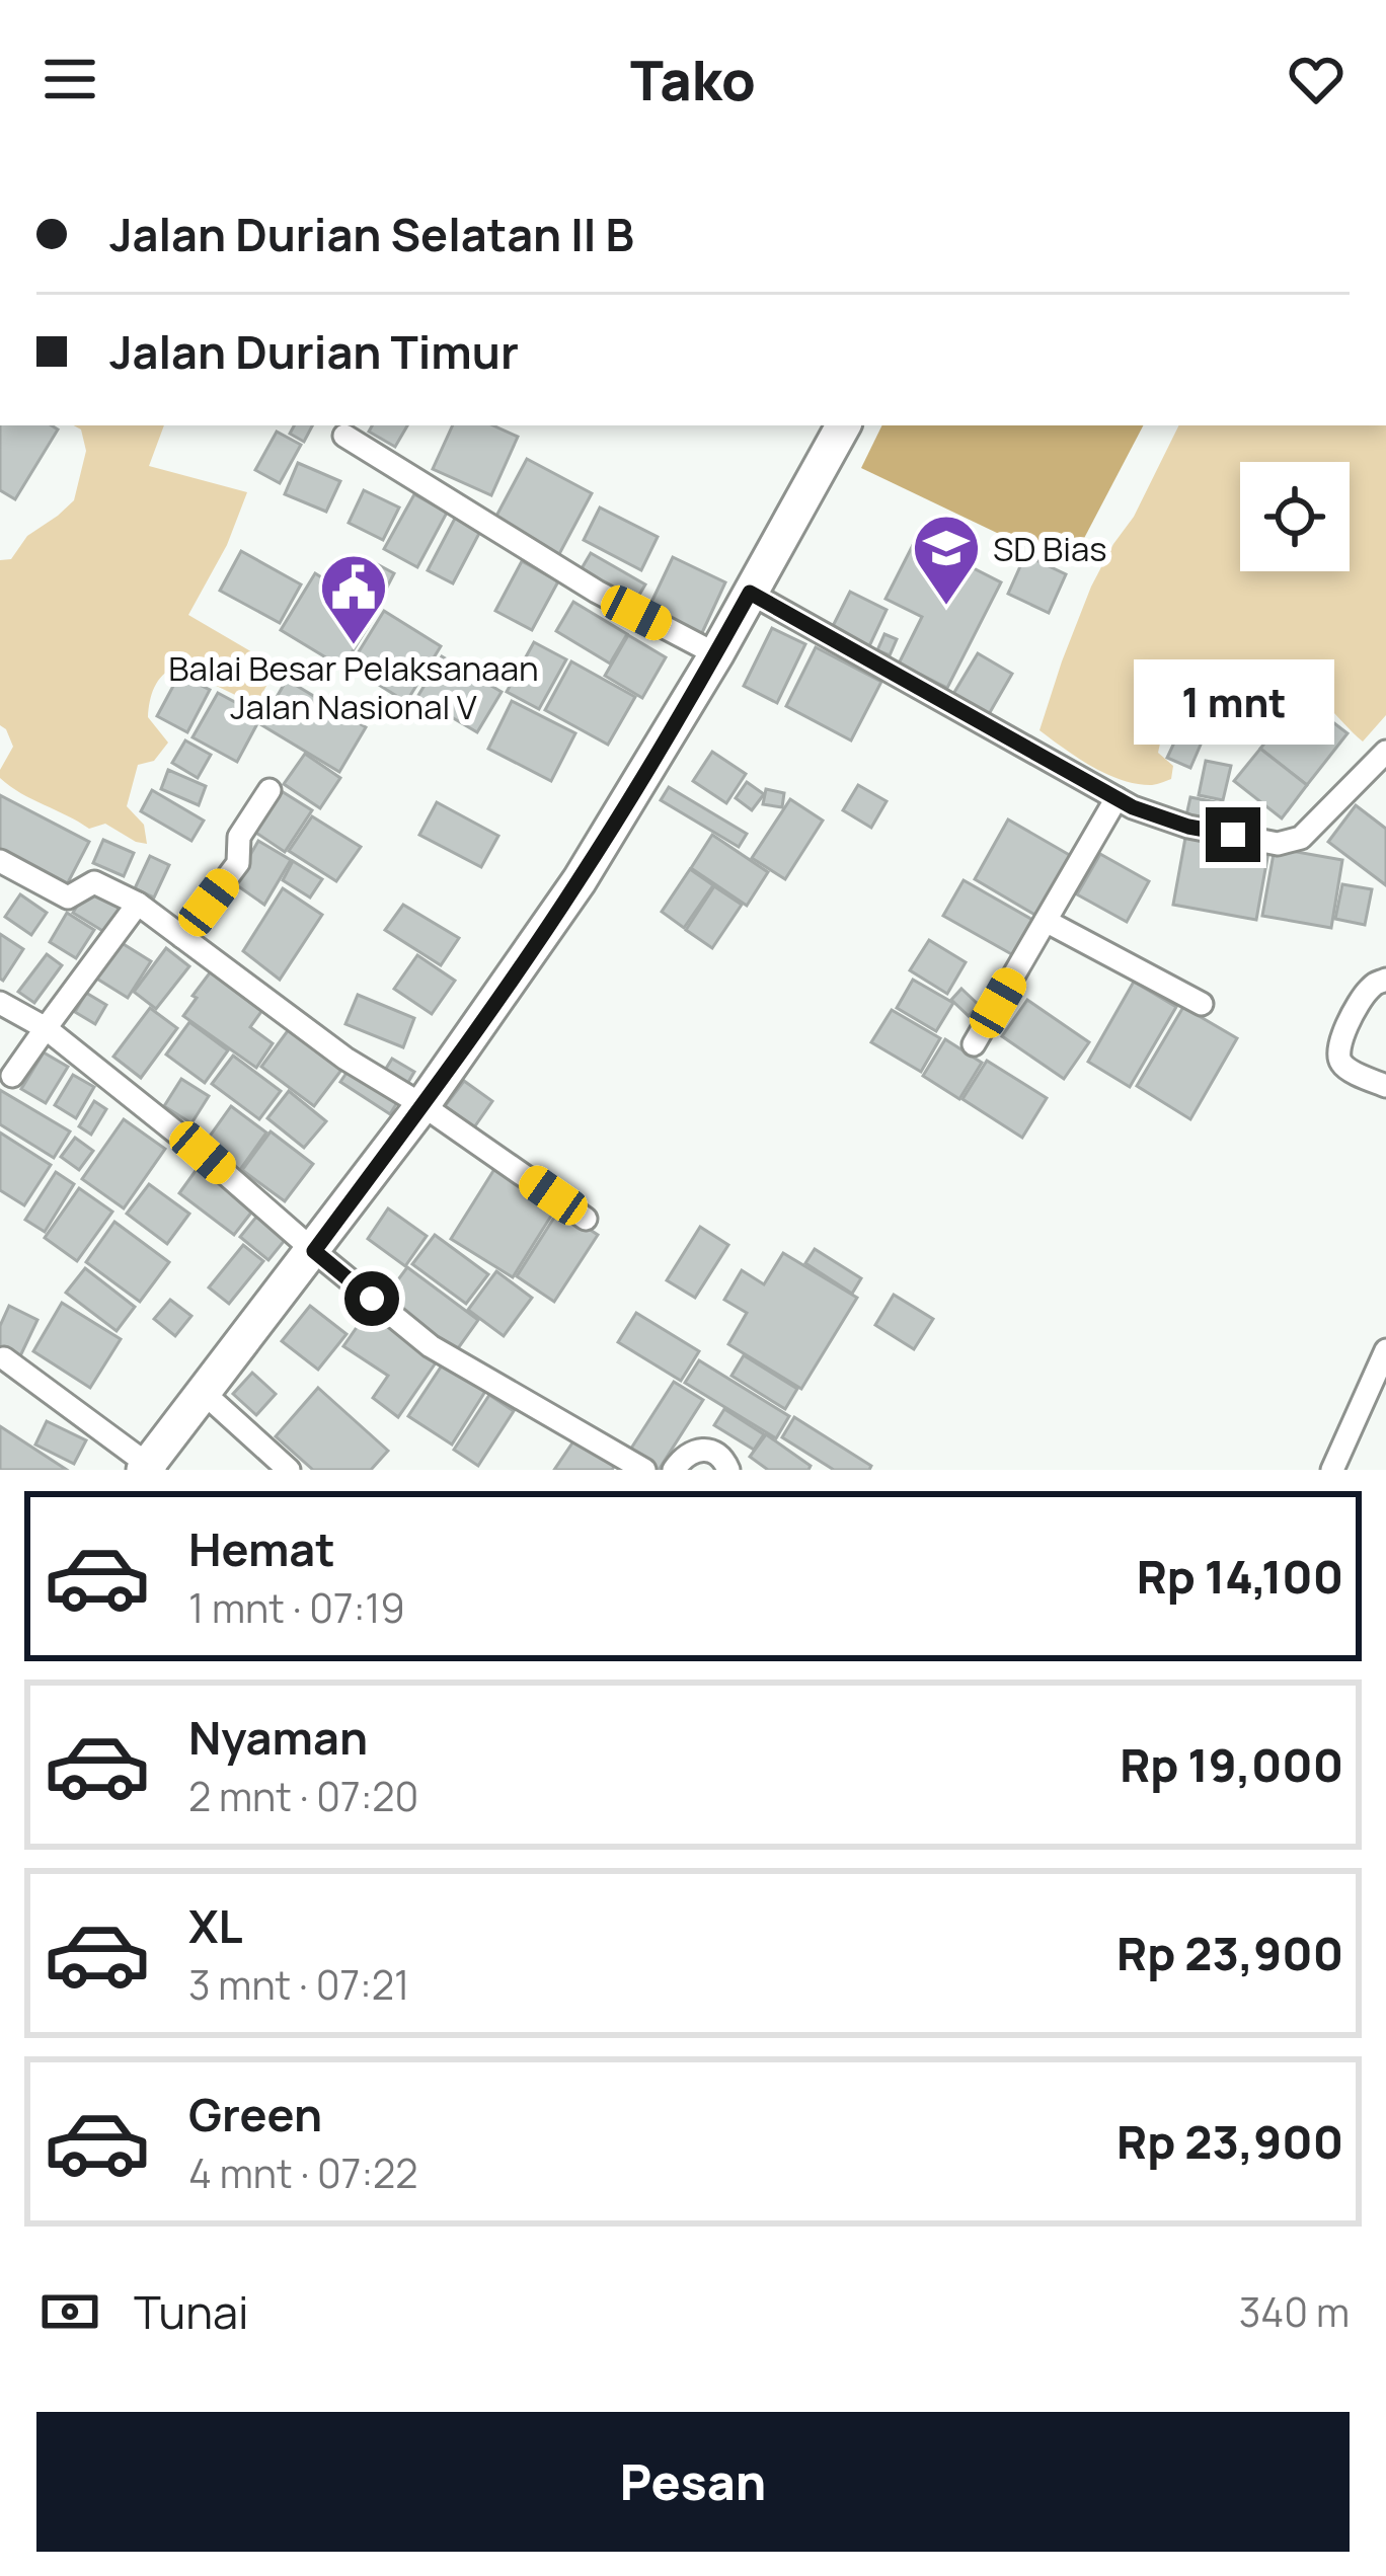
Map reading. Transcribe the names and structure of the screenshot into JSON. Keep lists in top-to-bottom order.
{
  "places": {
    "school or university": ["SD Bias"],
    "public building": ["Balai Besar Pelaksanaan Jalan Nasional V"]
  },
  "page": {
    "header": "Tako",
    "banner": ["Jalan Durian Selatan II B", "Jalan Durian Timur"],
    "bubble": "1 mnt",
    "list": [
      {
        "name": "Hemat",
        "note": "1 mnt · 07:19",
        "value": "Rp 14,100"
      },
      {
        "name": "Nyaman",
        "note": "2 mnt · 07:20",
        "value": "Rp 19,000"
      },
      {
        "name": "XL",
        "note": "3 mnt · 07:21",
        "value": "Rp 23,900"
      },
      {
        "name": "Green",
        "note": "4 mnt · 07:22",
        "value": "Rp 23,900"
      }
    ],
    "pay": ["Tunai", "340 m"],
    "buttons": "Pesan"
  }
}
